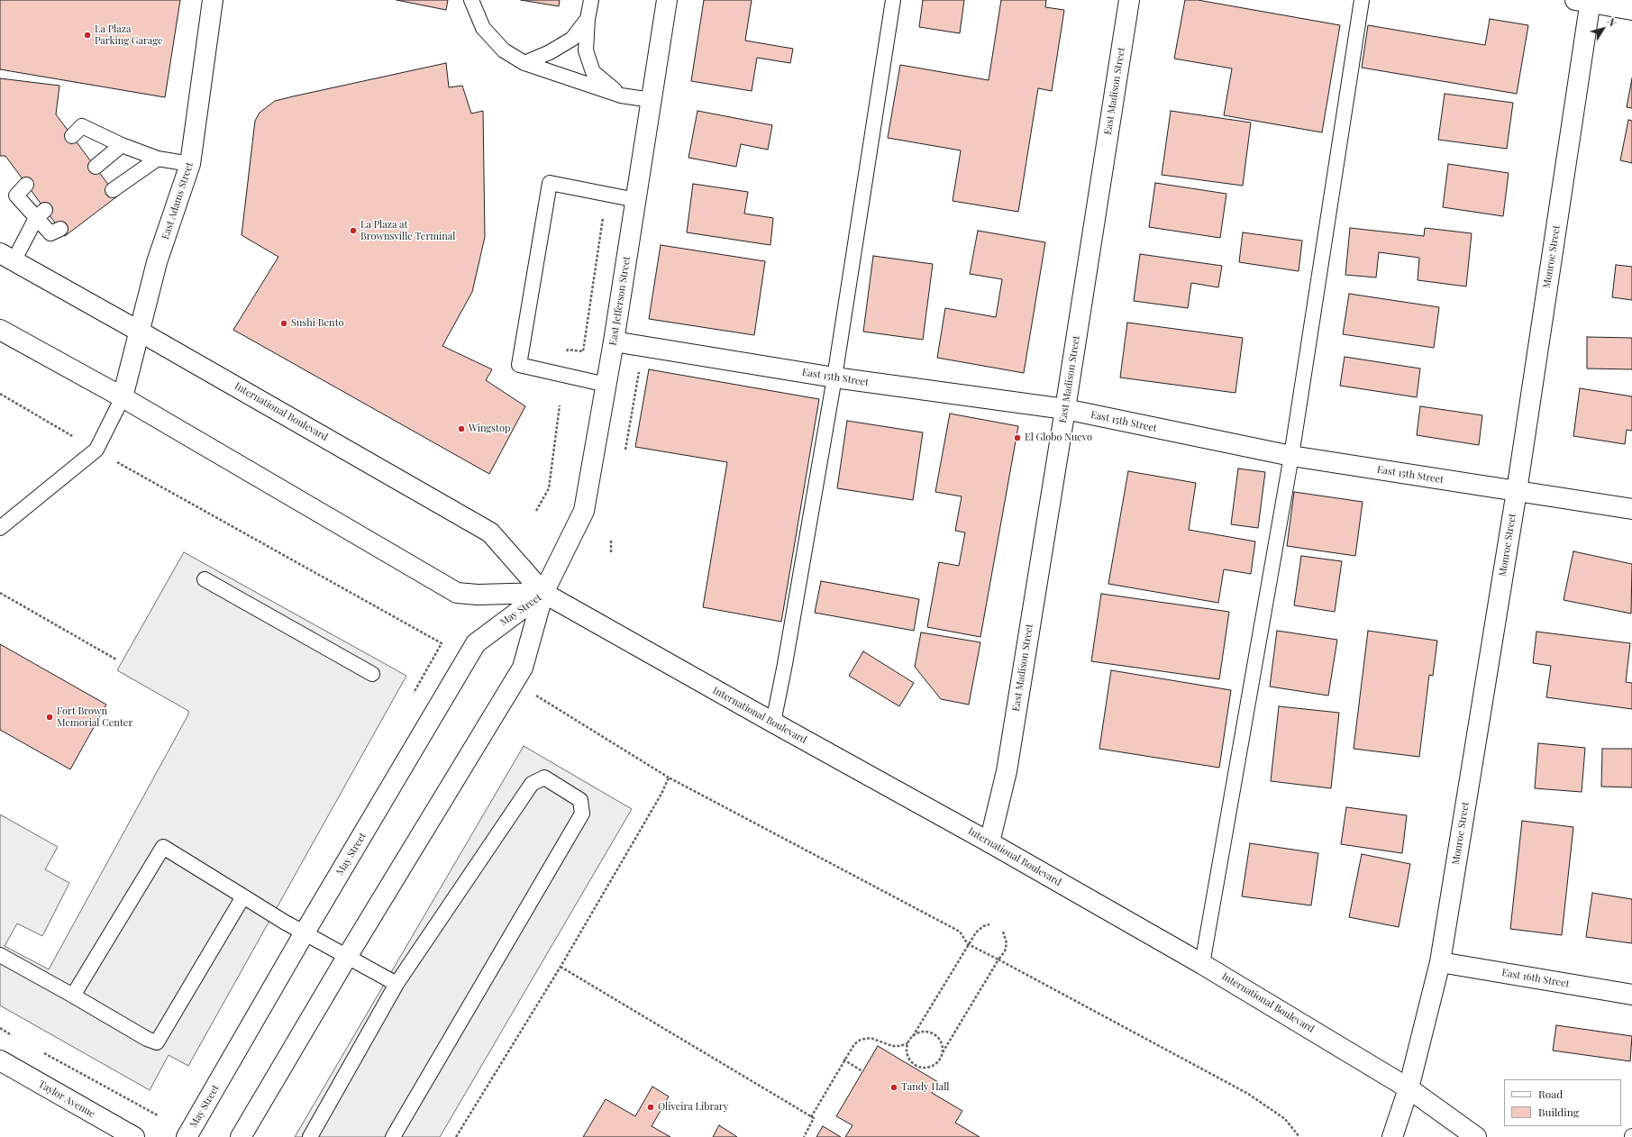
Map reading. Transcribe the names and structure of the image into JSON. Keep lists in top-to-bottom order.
{
  "streets": {
    "street": [
      "East Madison Street",
      "East Adams Street",
      "Monroe Street",
      "East Jefferson Street",
      "East 15th Street",
      "International Boulevard",
      "May Street",
      "East 16th Street",
      "Taylor Avenue"
    ]
  },
  "crossings": [
    ["East Madison Street", "East 15th Street"],
    ["East Madison Street", "International Boulevard"],
    ["East Adams Street", "International Boulevard"],
    ["Monroe Street", "East 15th Street"],
    ["Monroe Street", "International Boulevard"],
    ["Monroe Street", "East 16th Street"],
    ["East Jefferson Street", "East 15th Street"],
    ["East Jefferson Street", "International Boulevard"],
    ["East Jefferson Street", "May Street"],
    ["International Boulevard", "May Street"]
  ],
  "places": [
    "La Plaza Parking Garage",
    "La Plaza at Brownsville Terminal",
    "Sushi Bento",
    "Wingstop",
    "El Globo Nuevo",
    "Fort Brown Memorial Center",
    "Tandy Hall",
    "Oliveira Library"
  ],
  "legend": ["Road", "Building"],
  "north": "top right"
}
